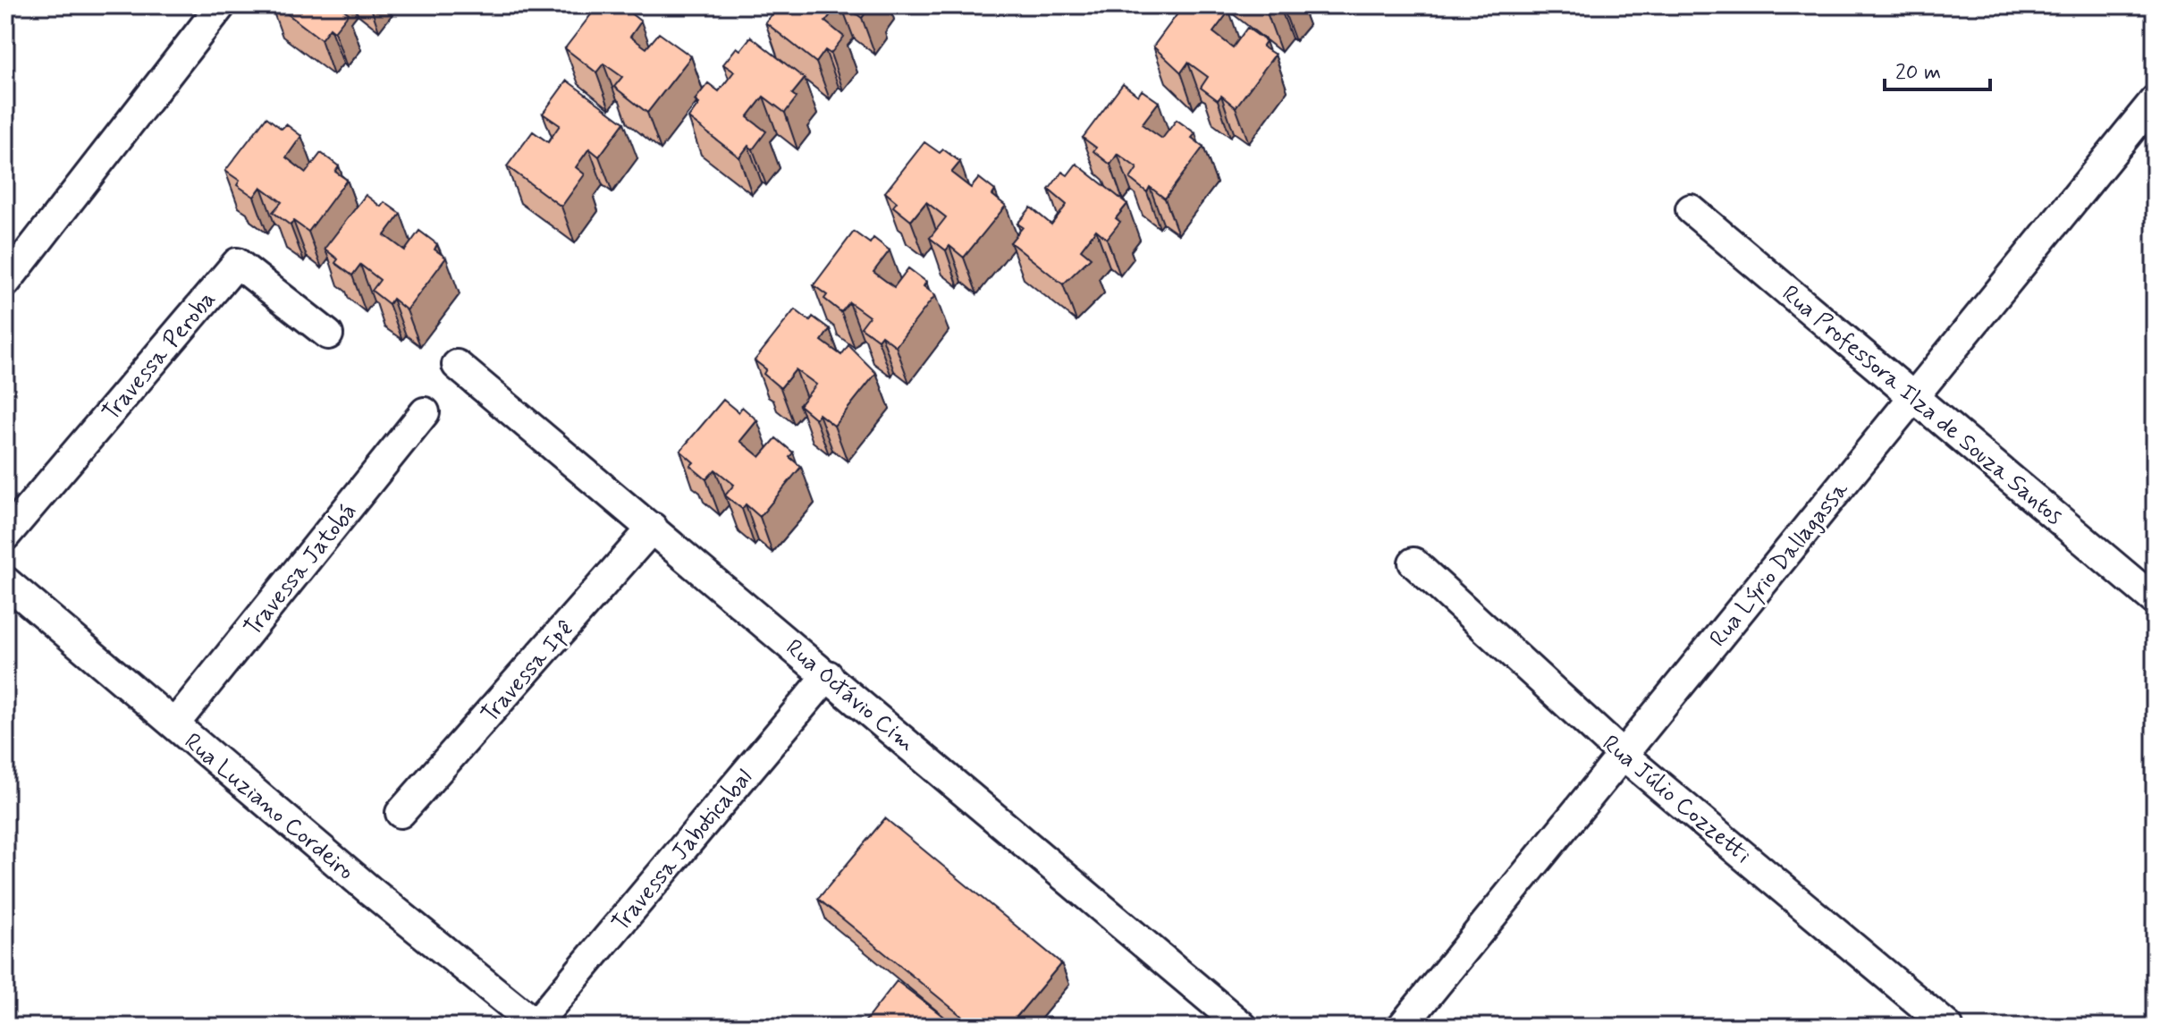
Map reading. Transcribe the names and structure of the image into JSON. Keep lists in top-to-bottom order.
{
  "streets": {
    "street": [
      "Travessa Peroba",
      "Rua Professora Ilza de Souza Santos",
      "Rua Lýrio Dallagassa",
      "Travessa Jatobá",
      "Travessa Ipê",
      "Rua Octávio Cim",
      "Rua Júlio Cozzetti",
      "Rua Luziano Cordeiro",
      "Travessa Jaboticabal"
    ]
  },
  "crossings": [
    ["Rua Professora Ilza de Souza Santos", "Rua Lýrio Dallagassa"],
    ["Rua Lýrio Dallagassa", "Rua Júlio Cozzetti"],
    ["Travessa Jatobá", "Rua Luziano Cordeiro"],
    ["Travessa Ipê", "Rua Octávio Cim"],
    ["Rua Octávio Cim", "Travessa Jaboticabal"],
    ["Rua Luziano Cordeiro", "Travessa Jaboticabal"]
  ],
  "scale_bar": "20 m"
}
